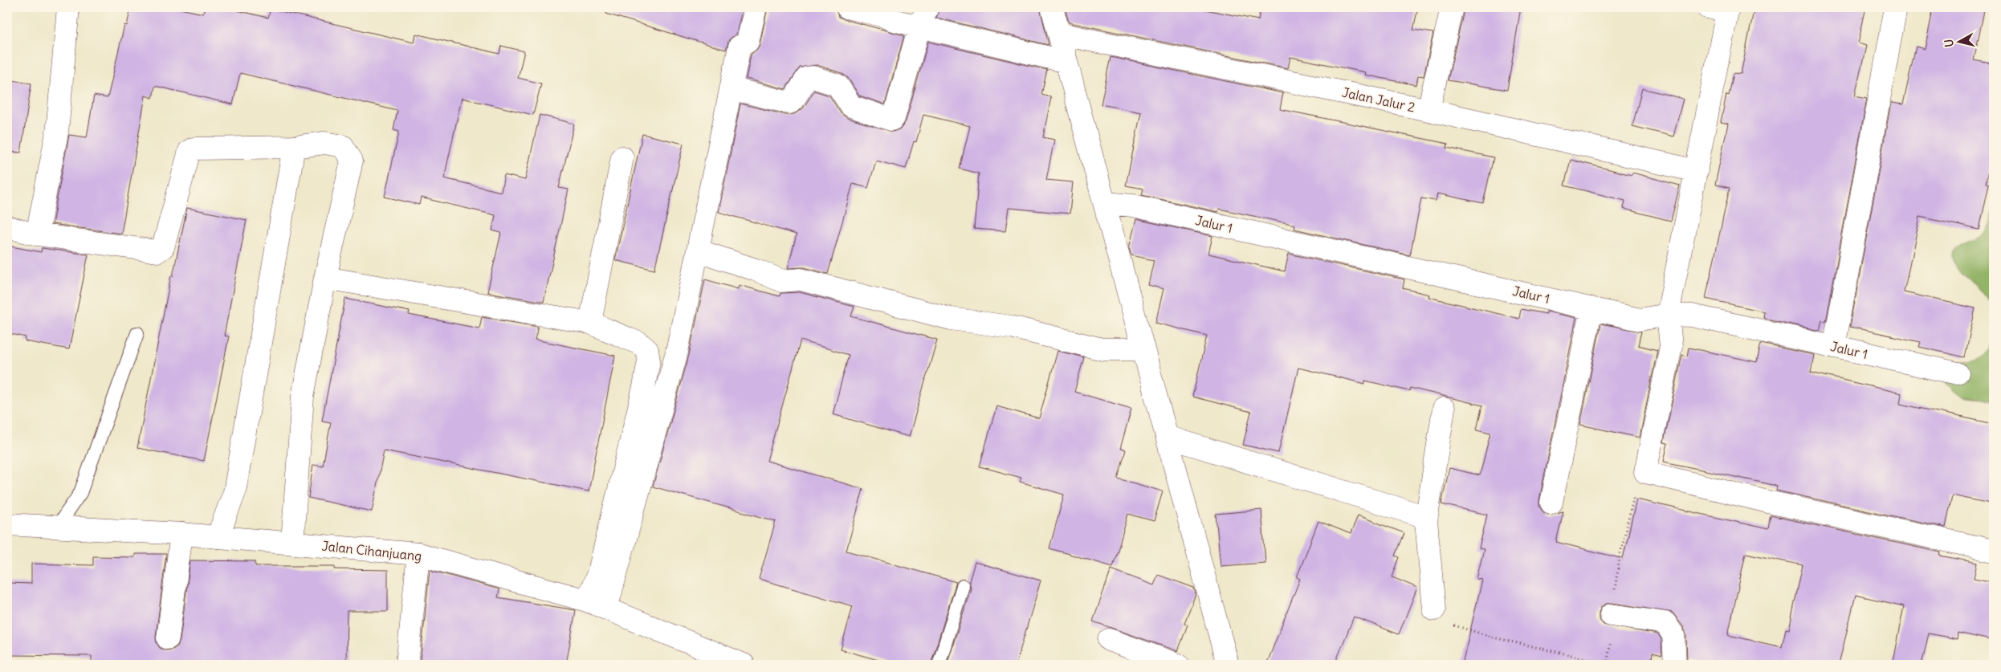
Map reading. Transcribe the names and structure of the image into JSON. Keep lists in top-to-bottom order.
{
  "streets": {
    "street": ["Jalan Jalur 2", "Jalur 1", "Jalan Cihanjuang"]
  },
  "north": "left"
}
